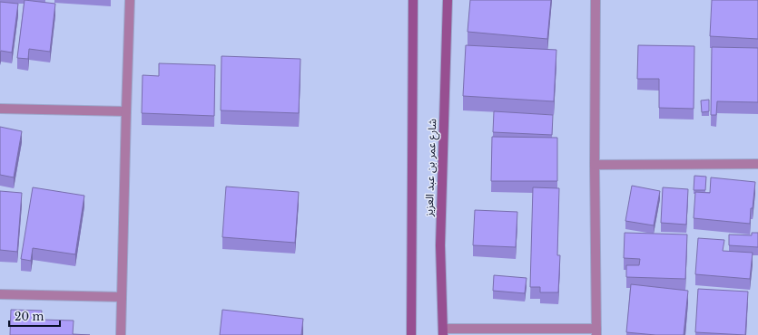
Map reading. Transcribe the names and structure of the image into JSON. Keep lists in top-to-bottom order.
{
  "streets": {
    "main road": ["شارع عمر بن عبد العزيز"]
  },
  "scale_bar": "20 m"
}
